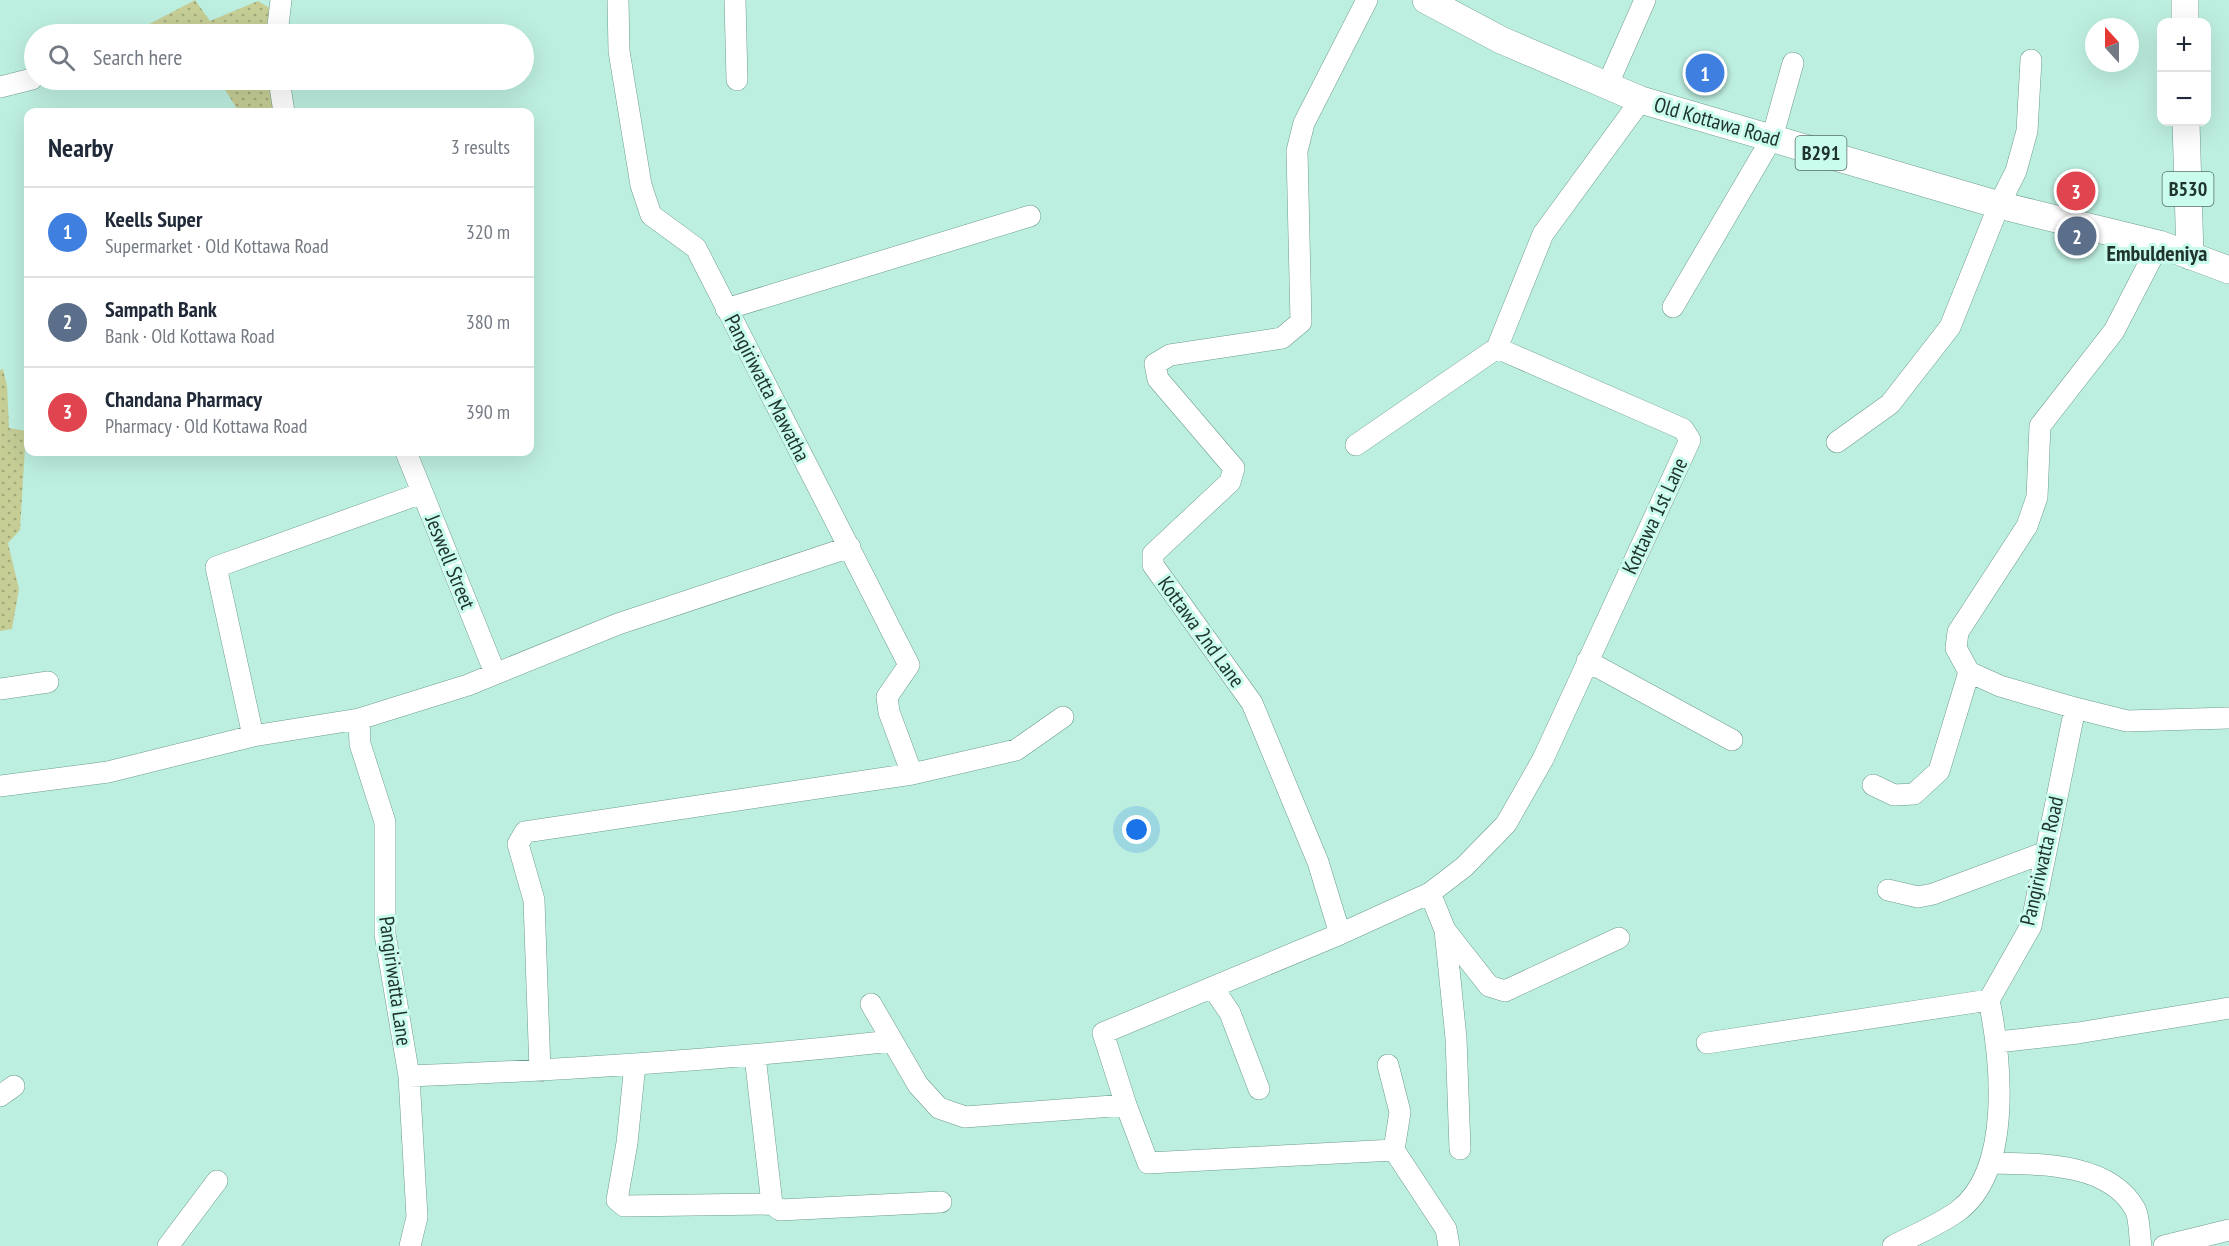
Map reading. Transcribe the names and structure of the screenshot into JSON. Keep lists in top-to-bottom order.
{
  "streets": {
    "main road": ["Old Kottawa Road", "B291", "B530"],
    "street": [
      "Pangiriwatta Mawatha",
      "Kottawa 1st Lane",
      "Jeswell Street",
      "Kottawa 2nd Lane",
      "Pangiriwatta Road",
      "Pangiriwatta Lane"
    ]
  },
  "crossings": [
    ["Old Kottawa Road", "B530"],
    ["Kottawa 1st Lane", "Kottawa 2nd Lane"]
  ],
  "districts": ["Embuldeniya"],
  "north": "top",
  "page": {
    "map_buttons": ["+", "−"],
    "search": "Search here",
    "pins": ["1", "3", "2"],
    "heading": ["Nearby", "3 results"],
    "list": [
      {
        "mark": "1",
        "name": "Keells Super",
        "note": "Supermarket · Old Kottawa Road",
        "value": "320 m"
      },
      {
        "mark": "2",
        "name": "Sampath Bank",
        "note": "Bank · Old Kottawa Road",
        "value": "380 m"
      },
      {
        "mark": "3",
        "name": "Chandana Pharmacy",
        "note": "Pharmacy · Old Kottawa Road",
        "value": "390 m"
      }
    ]
  }
}
